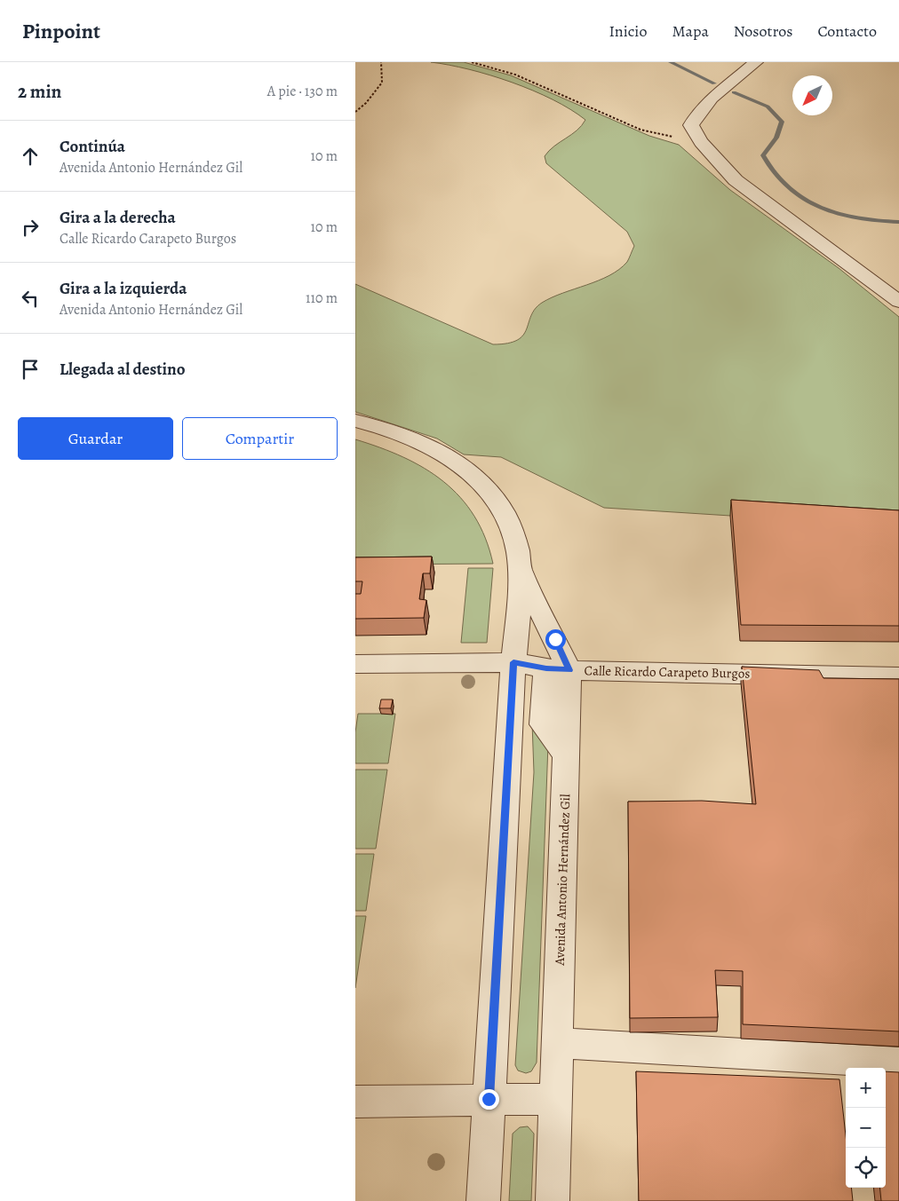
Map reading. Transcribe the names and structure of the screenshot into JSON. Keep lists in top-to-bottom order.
{
  "streets": {
    "street": ["Calle Ricardo Carapeto Burgos", "Avenida Antonio Hernández Gil"]
  },
  "crossings": [
    ["Calle Ricardo Carapeto Burgos", "Avenida Antonio Hernández Gil"]
  ],
  "north": "bottom left",
  "page": {
    "header": "Pinpoint",
    "nav": [
      "Inicio",
      "Mapa",
      "Nosotros",
      "Contacto"
    ],
    "heading": ["2 min", "A pie · 130 m"],
    "list": [
      ["Continúa", "Avenida Antonio Hernández Gil", "10 m"],
      ["Gira a la derecha", "Calle Ricardo Carapeto Burgos", "10 m"],
      ["Gira a la izquierda", "Avenida Antonio Hernández Gil", "110 m"],
      "Llegada al destino"
    ],
    "buttons": ["Guardar", "Compartir"],
    "map_buttons": ["+", "−"]
  }
}
